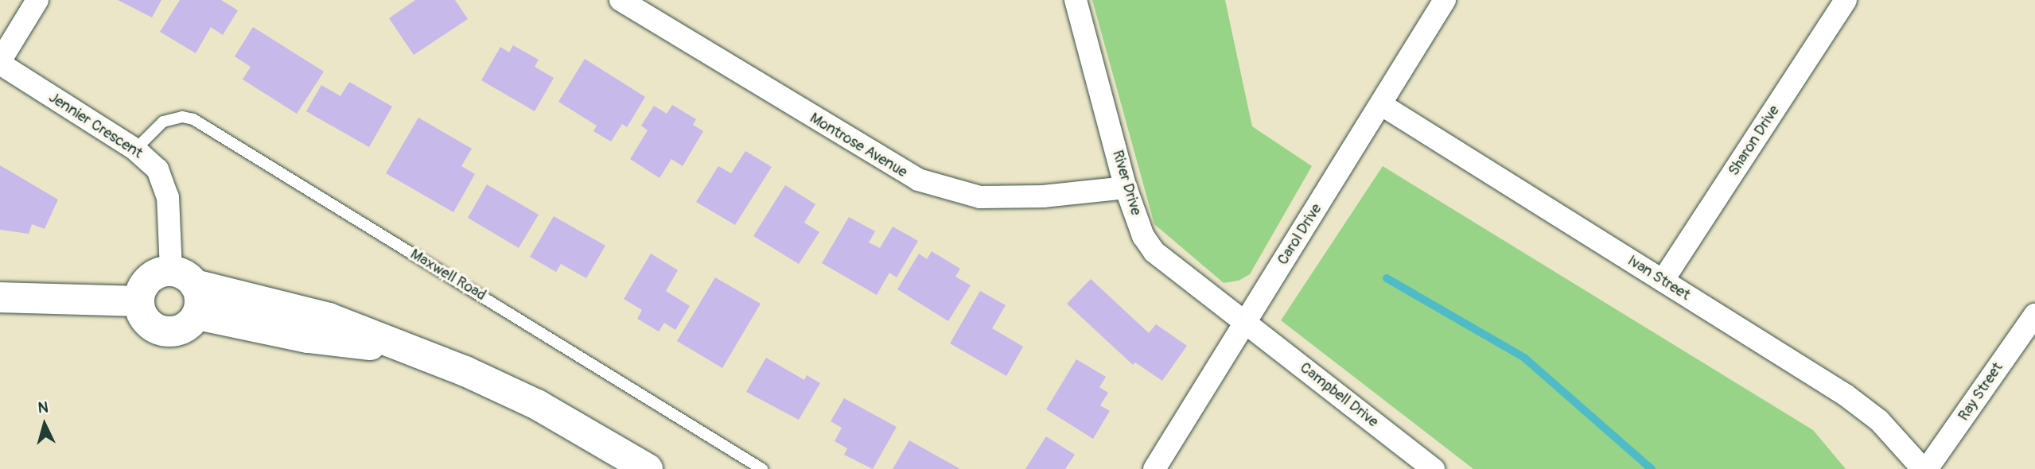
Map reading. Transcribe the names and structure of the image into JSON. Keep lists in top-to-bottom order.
{
  "streets": {
    "street": [
      "Jennier Crescent",
      "Sharon Drive",
      "Montrose Avenue",
      "River Drive",
      "Carol Drive",
      "Ivan Street",
      "Ray Street",
      "Campbell Drive"
    ],
    "lane": ["Maxwell Road"]
  },
  "crossings": [
    ["Jennier Crescent", "Maxwell Road"],
    ["Sharon Drive", "Ivan Street"],
    ["Montrose Avenue", "River Drive"],
    ["River Drive", "Carol Drive"],
    ["River Drive", "Campbell Drive"],
    ["Carol Drive", "Ivan Street"],
    ["Carol Drive", "Campbell Drive"]
  ],
  "north": "top"
}
